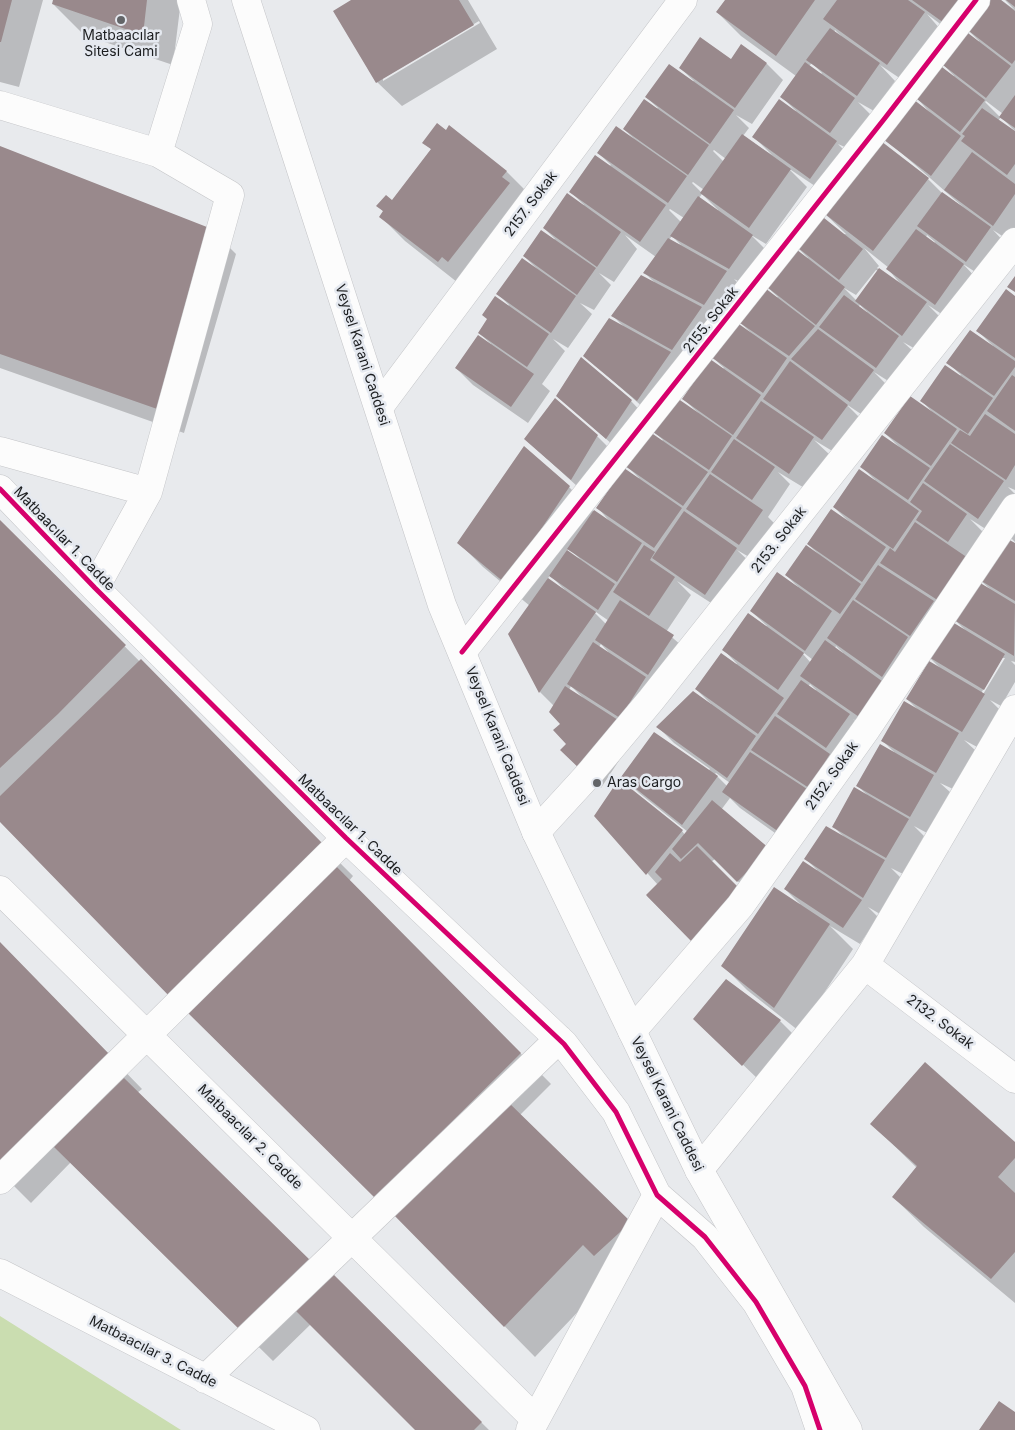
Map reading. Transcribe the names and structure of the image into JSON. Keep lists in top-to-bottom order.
{
  "streets": {
    "street": [
      "2157. Sokak",
      "2155. Sokak",
      "Veysel Karani Caddesi",
      "Matbaacılar 1. Cadde",
      "2153. Sokak",
      "2152. Sokak",
      "2132. Sokak",
      "Matbaacılar 2. Cadde",
      "Matbaacılar 3. Cadde"
    ]
  },
  "crossings": [
    ["2157. Sokak", "Veysel Karani Caddesi"],
    ["2155. Sokak", "Veysel Karani Caddesi"],
    ["Veysel Karani Caddesi", "2153. Sokak"],
    ["Veysel Karani Caddesi", "2152. Sokak"]
  ],
  "places": ["Matbaacılar Sitesi Cami", "Aras Cargo"]
}
